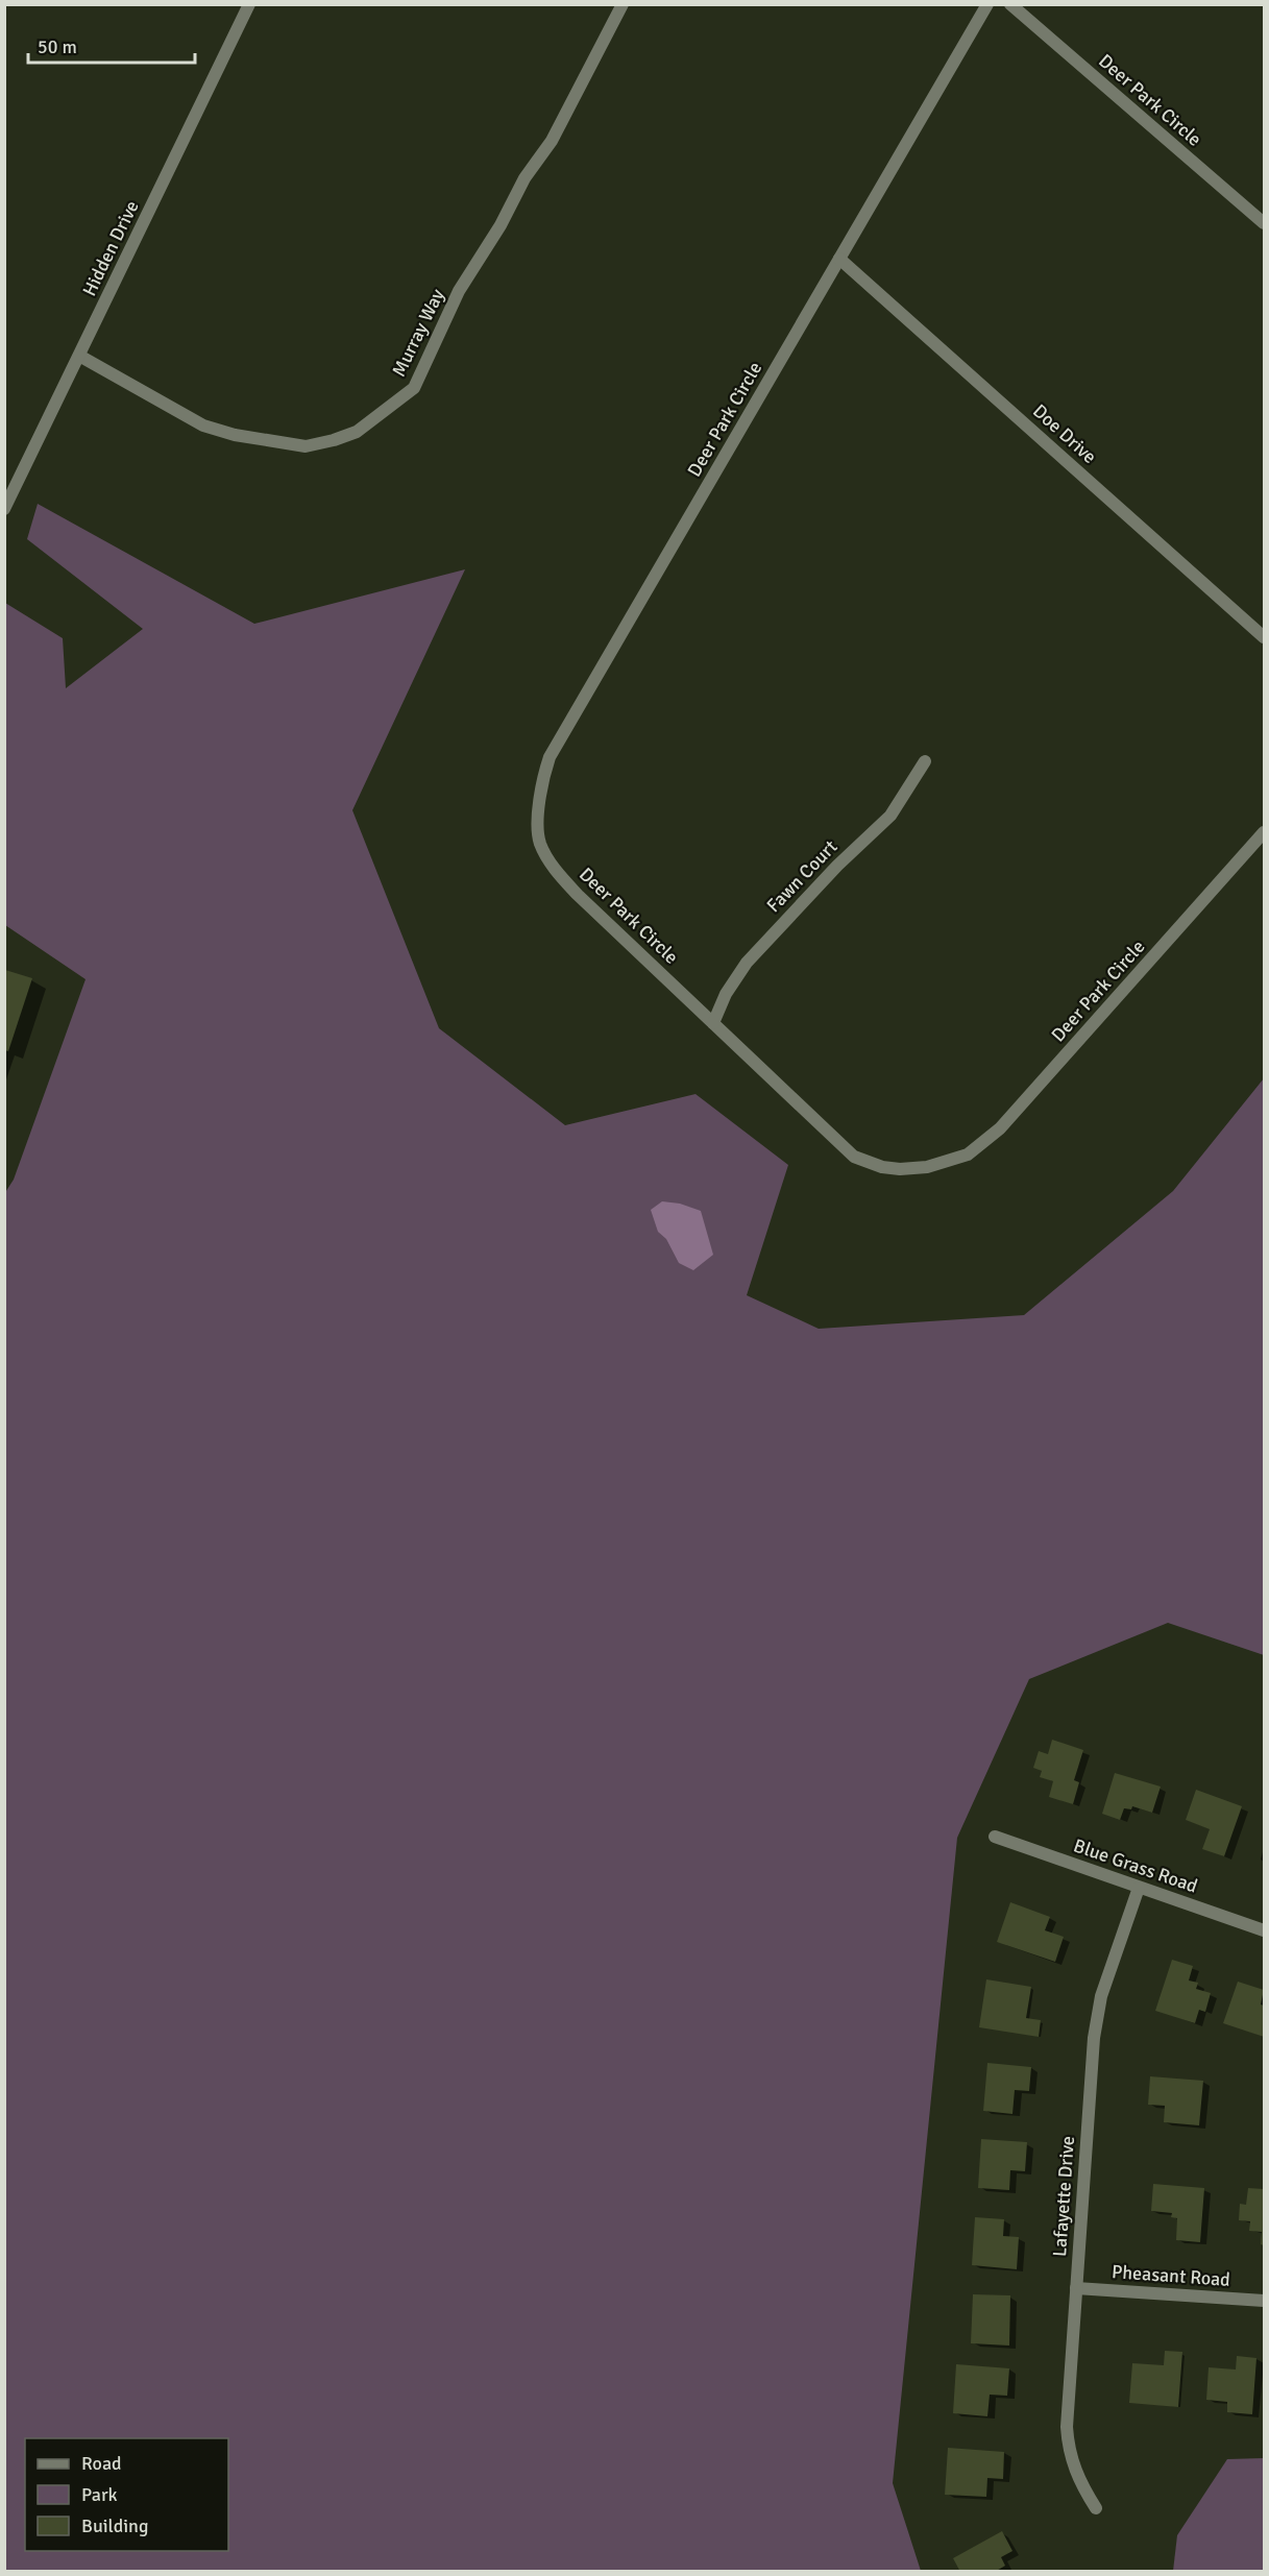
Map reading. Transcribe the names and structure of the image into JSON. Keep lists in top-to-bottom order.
{
  "streets": {
    "street": [
      "Deer Park Circle",
      "Hidden Drive",
      "Murray Way",
      "Doe Drive",
      "Fawn Court",
      "Blue Grass Road",
      "Lafayette Drive",
      "Pheasant Road"
    ]
  },
  "crossings": [
    ["Deer Park Circle", "Doe Drive"],
    ["Deer Park Circle", "Fawn Court"],
    ["Hidden Drive", "Murray Way"],
    ["Blue Grass Road", "Lafayette Drive"],
    ["Lafayette Drive", "Pheasant Road"]
  ],
  "legend": ["Road", "Park", "Building"],
  "scale_bar": "50 m"
}
